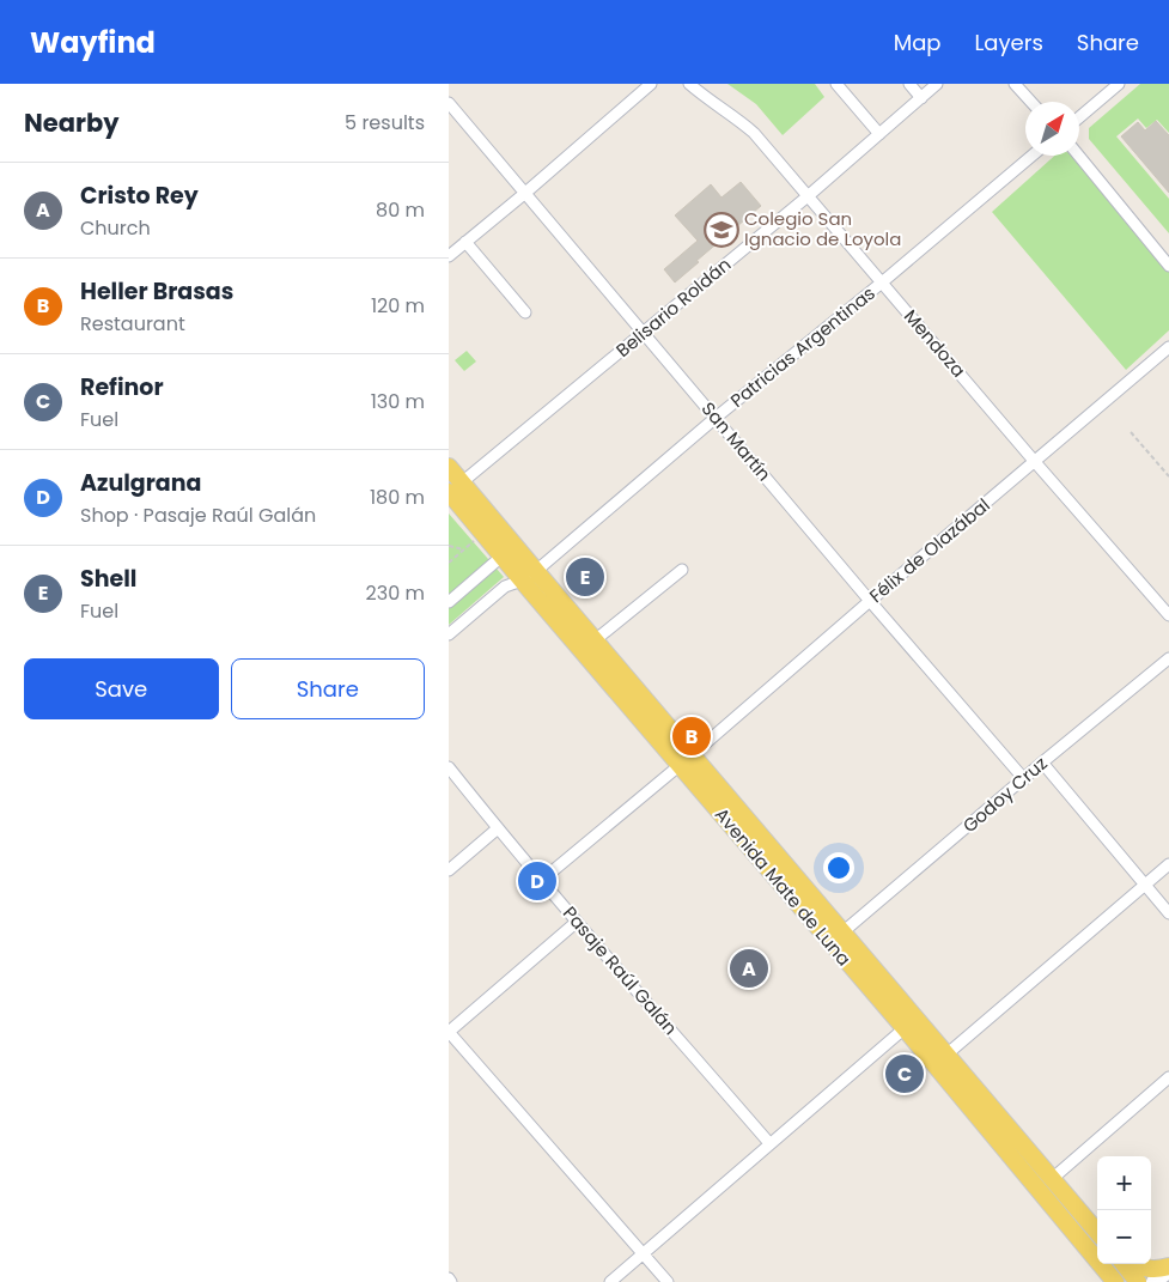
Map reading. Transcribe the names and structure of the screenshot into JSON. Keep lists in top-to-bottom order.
{
  "streets": {
    "main road": ["Avenida Mate de Luna"],
    "street": [
      "Belisario Roldán",
      "Mendoza",
      "Patricias Argentinas",
      "San Martín",
      "Félix de Olazábal",
      "Godoy Cruz",
      "Pasaje Raúl Galán"
    ]
  },
  "crossings": [
    ["Belisario Roldán", "Mendoza"],
    ["Belisario Roldán", "San Martín"],
    ["Belisario Roldán", "Avenida Mate de Luna"],
    ["Mendoza", "Patricias Argentinas"],
    ["Mendoza", "Félix de Olazábal"],
    ["Patricias Argentinas", "San Martín"],
    ["Patricias Argentinas", "Avenida Mate de Luna"],
    ["San Martín", "Félix de Olazábal"],
    ["San Martín", "Godoy Cruz"],
    ["Félix de Olazábal", "Avenida Mate de Luna"],
    ["Félix de Olazábal", "Pasaje Raúl Galán"],
    ["Godoy Cruz", "Avenida Mate de Luna"]
  ],
  "places": {
    "school or university": ["Colegio San Ignacio de Loyola"]
  },
  "north": "top right",
  "page": {
    "header": "Wayfind",
    "nav": ["Map", "Layers", "Share"],
    "heading": ["Nearby", "5 results"],
    "list": [
      {
        "mark": "A",
        "name": "Cristo Rey",
        "note": "Church",
        "value": "80 m"
      },
      {
        "mark": "B",
        "name": "Heller Brasas",
        "note": "Restaurant",
        "value": "120 m"
      },
      {
        "mark": "C",
        "name": "Refinor",
        "note": "Fuel",
        "value": "130 m"
      },
      {
        "mark": "D",
        "name": "Azulgrana",
        "note": "Shop · Pasaje Raúl Galán",
        "value": "180 m"
      },
      {
        "mark": "E",
        "name": "Shell",
        "note": "Fuel",
        "value": "230 m"
      }
    ],
    "pins": [
      "E",
      "B",
      "D",
      "A",
      "C"
    ],
    "buttons": ["Save", "Share"],
    "map_buttons": ["+", "−"]
  }
}
